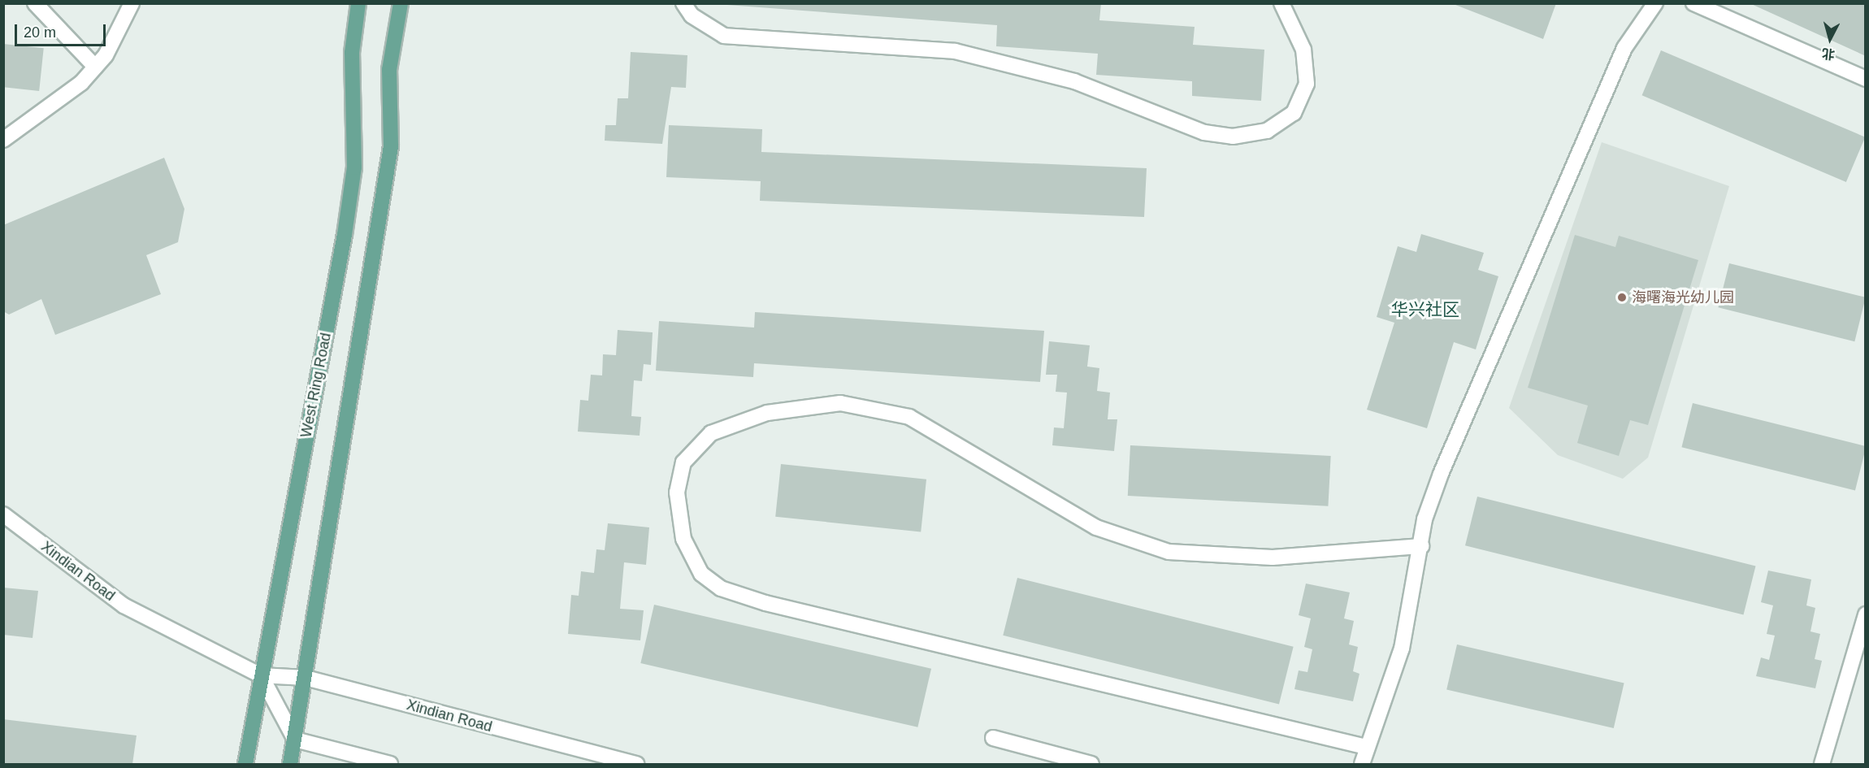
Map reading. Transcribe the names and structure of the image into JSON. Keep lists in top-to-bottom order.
{
  "streets": {
    "main road": ["West Ring Road", "Xindian Road"]
  },
  "crossings": [
    ["West Ring Road", "Xindian Road"]
  ],
  "districts": ["华兴社区"],
  "places": ["海曙海光幼儿园"],
  "scale_bar": "20 m",
  "north": "bottom"
}
